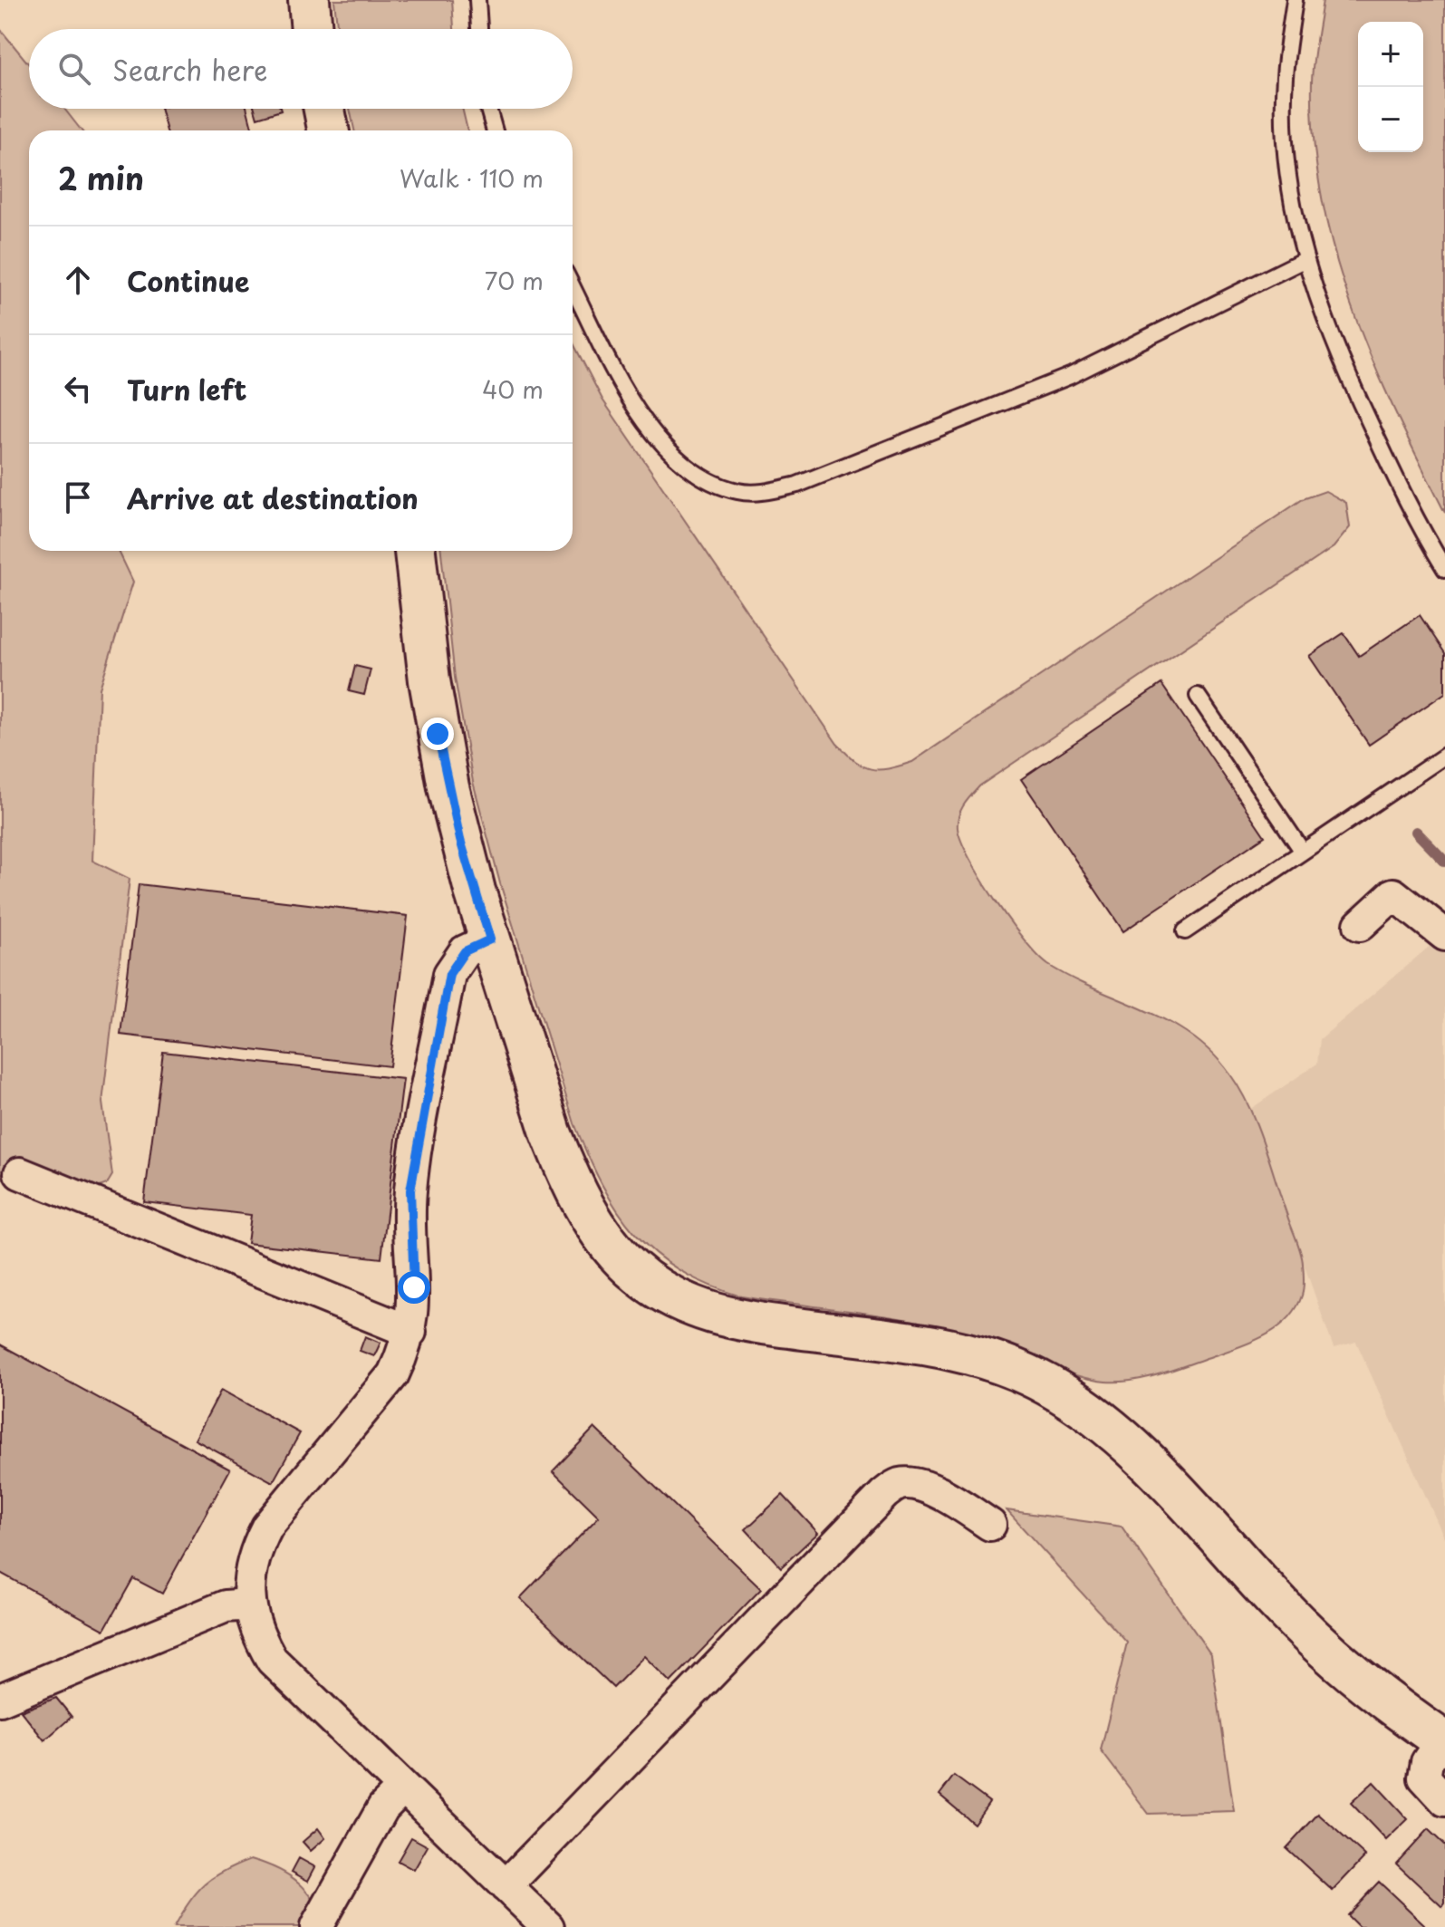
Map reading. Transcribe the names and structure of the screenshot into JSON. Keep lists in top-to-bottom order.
{
  "page": {
    "map_buttons": ["+", "−"],
    "search": "Search here",
    "heading": ["2 min", "Walk · 110 m"],
    "list": [
      ["Continue", "70 m"],
      ["Turn left", "40 m"],
      "Arrive at destination"
    ]
  }
}
